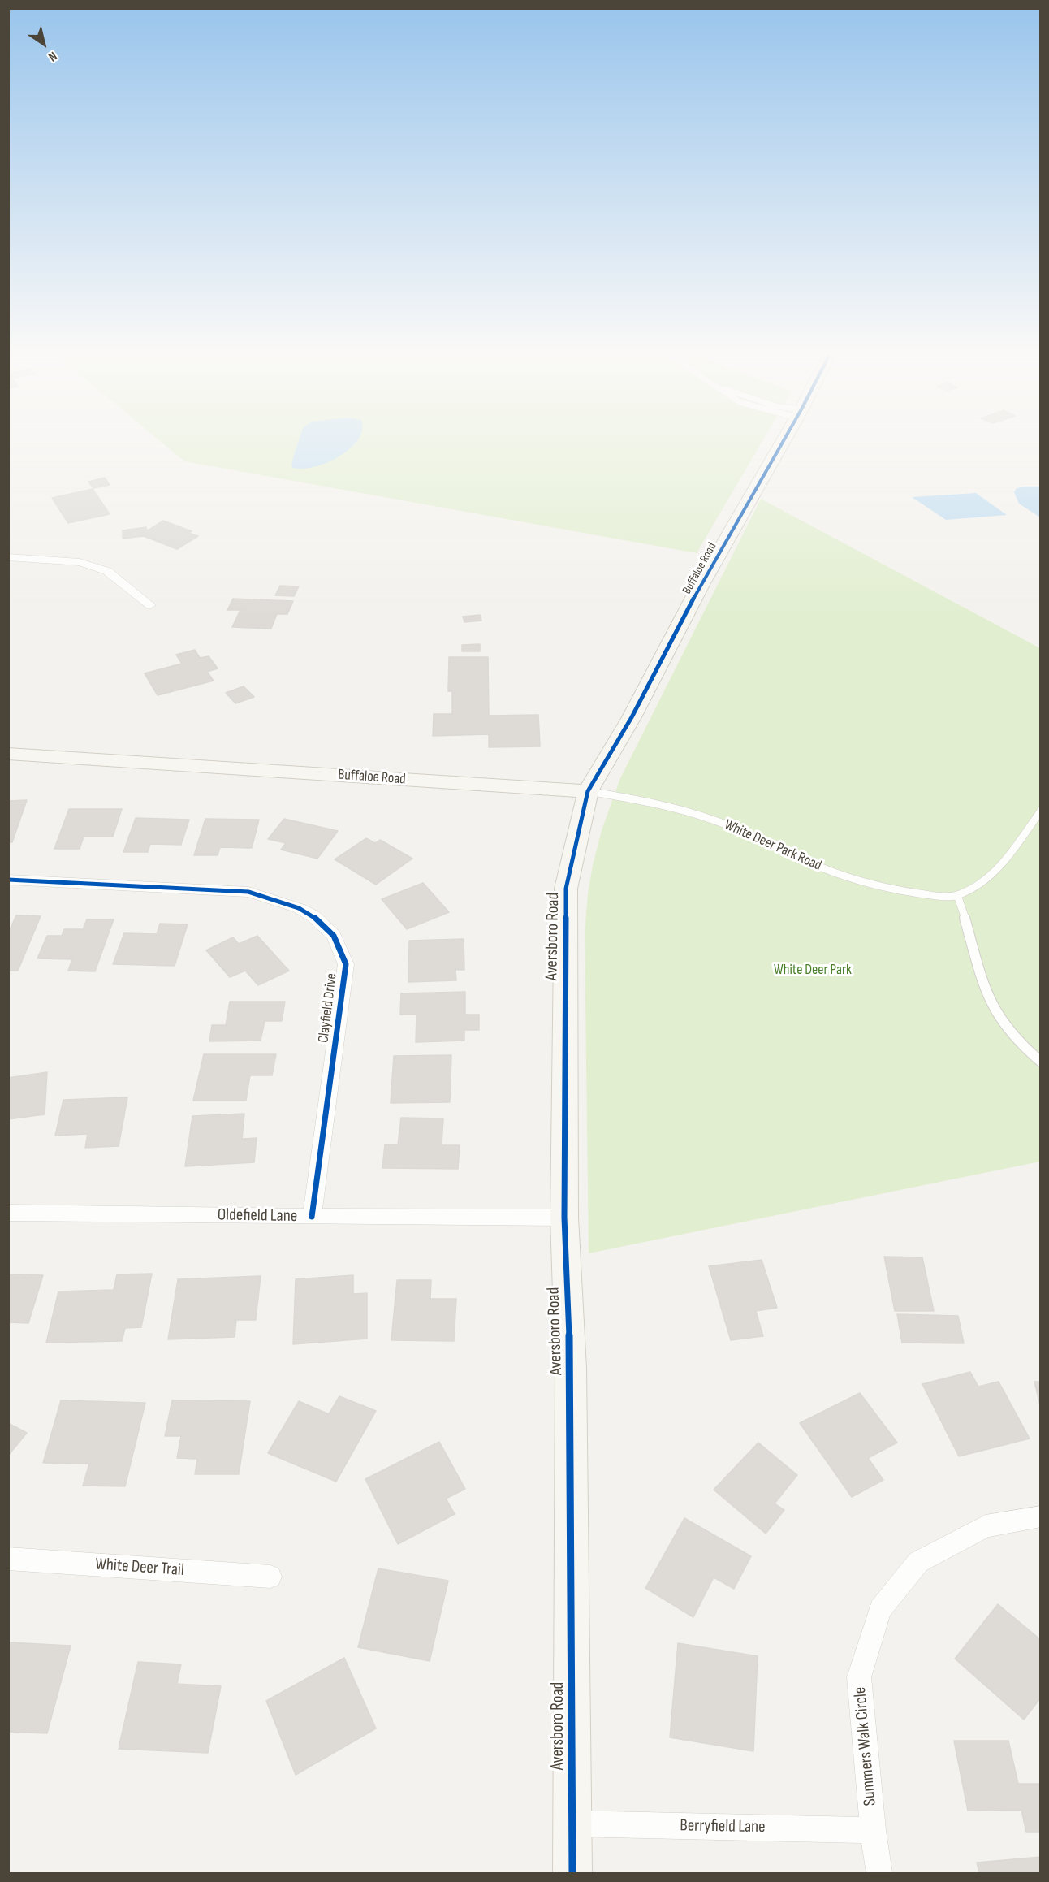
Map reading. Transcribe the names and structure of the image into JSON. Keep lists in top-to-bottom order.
{
  "streets": {
    "street": [
      "Buffaloe Road",
      "Aversboro Road",
      "Clayfield Drive",
      "Oldefield Lane",
      "White Deer Trail",
      "Summers Walk Circle",
      "Berryfield Lane"
    ],
    "lane": ["White Deer Park Road"]
  },
  "crossings": [
    ["Buffaloe Road", "White Deer Park Road"],
    ["Buffaloe Road", "Aversboro Road"],
    ["White Deer Park Road", "Aversboro Road"],
    ["Aversboro Road", "Oldefield Lane"],
    ["Aversboro Road", "Berryfield Lane"],
    ["Clayfield Drive", "Oldefield Lane"],
    ["Summers Walk Circle", "Berryfield Lane"]
  ],
  "parks": ["White Deer Park"],
  "north": "bottom right"
}
